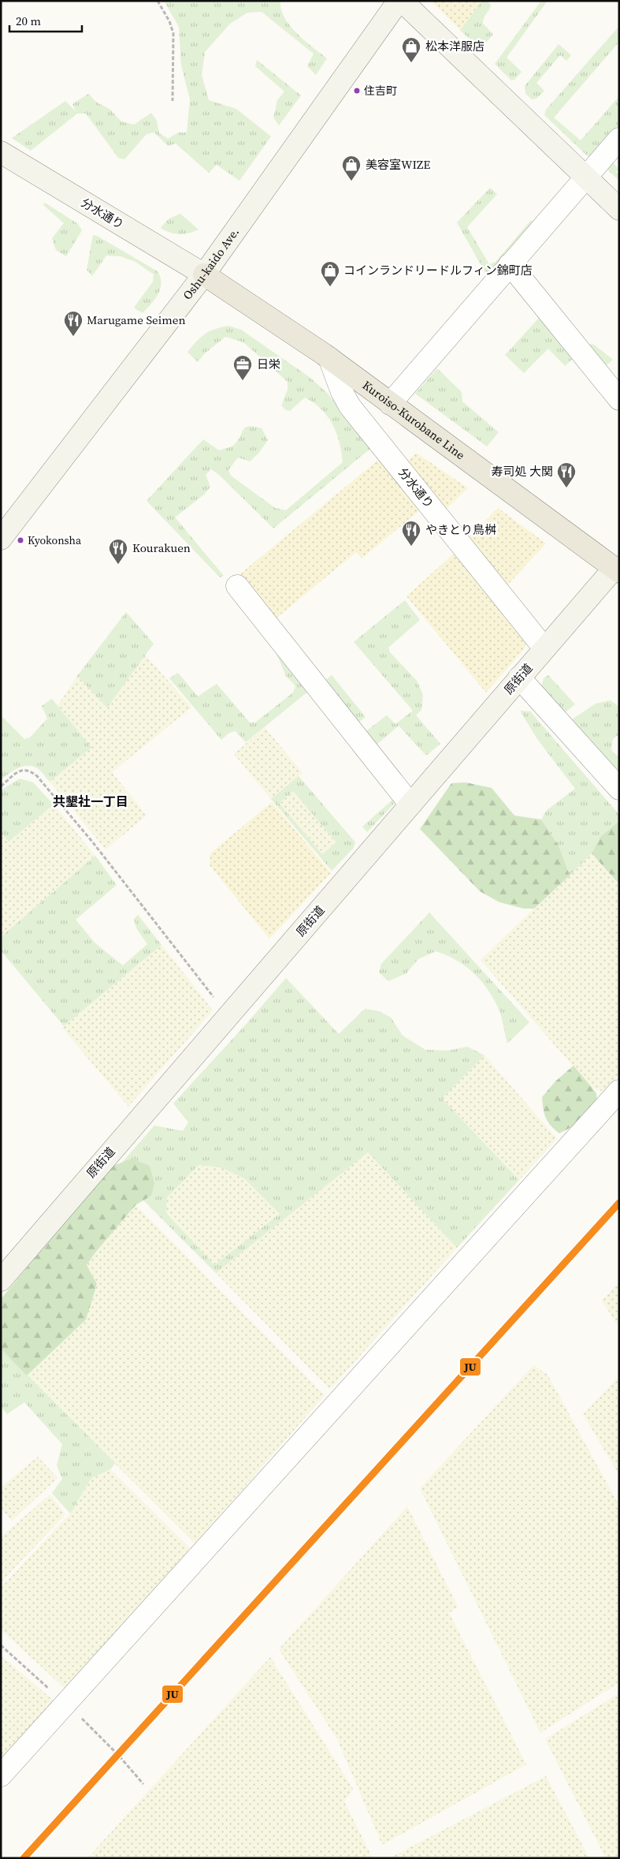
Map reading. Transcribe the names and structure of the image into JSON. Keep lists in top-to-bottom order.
{
  "streets": {
    "main road": ["Kuroiso-Kurobane Line"],
    "street": ["分水通り", "Oshu-kaido Ave.", "原街道"]
  },
  "crossings": [
    ["分水通り", "Oshu-kaido Ave."],
    ["分水通り", "Kuroiso-Kurobane Line"],
    ["分水通り", "原街道"],
    ["Oshu-kaido Ave.", "Kuroiso-Kurobane Line"],
    ["Kuroiso-Kurobane Line", "原街道"]
  ],
  "districts": ["共墾社一丁目"],
  "places": {
    "shop": ["松本洋服店", "美容室WIZE", "コインランドリードルフィン錦町店"],
    "other": ["住吉町", "Kyokonsha"],
    "restaurant": [
      "Marugame Seimen",
      "寿司処 大関",
      "やきとり鳥桝",
      "Kourakuen"
    ],
    "office": ["日栄"]
  },
  "lines": ["transit line JU"],
  "scale_bar": "20 m"
}
